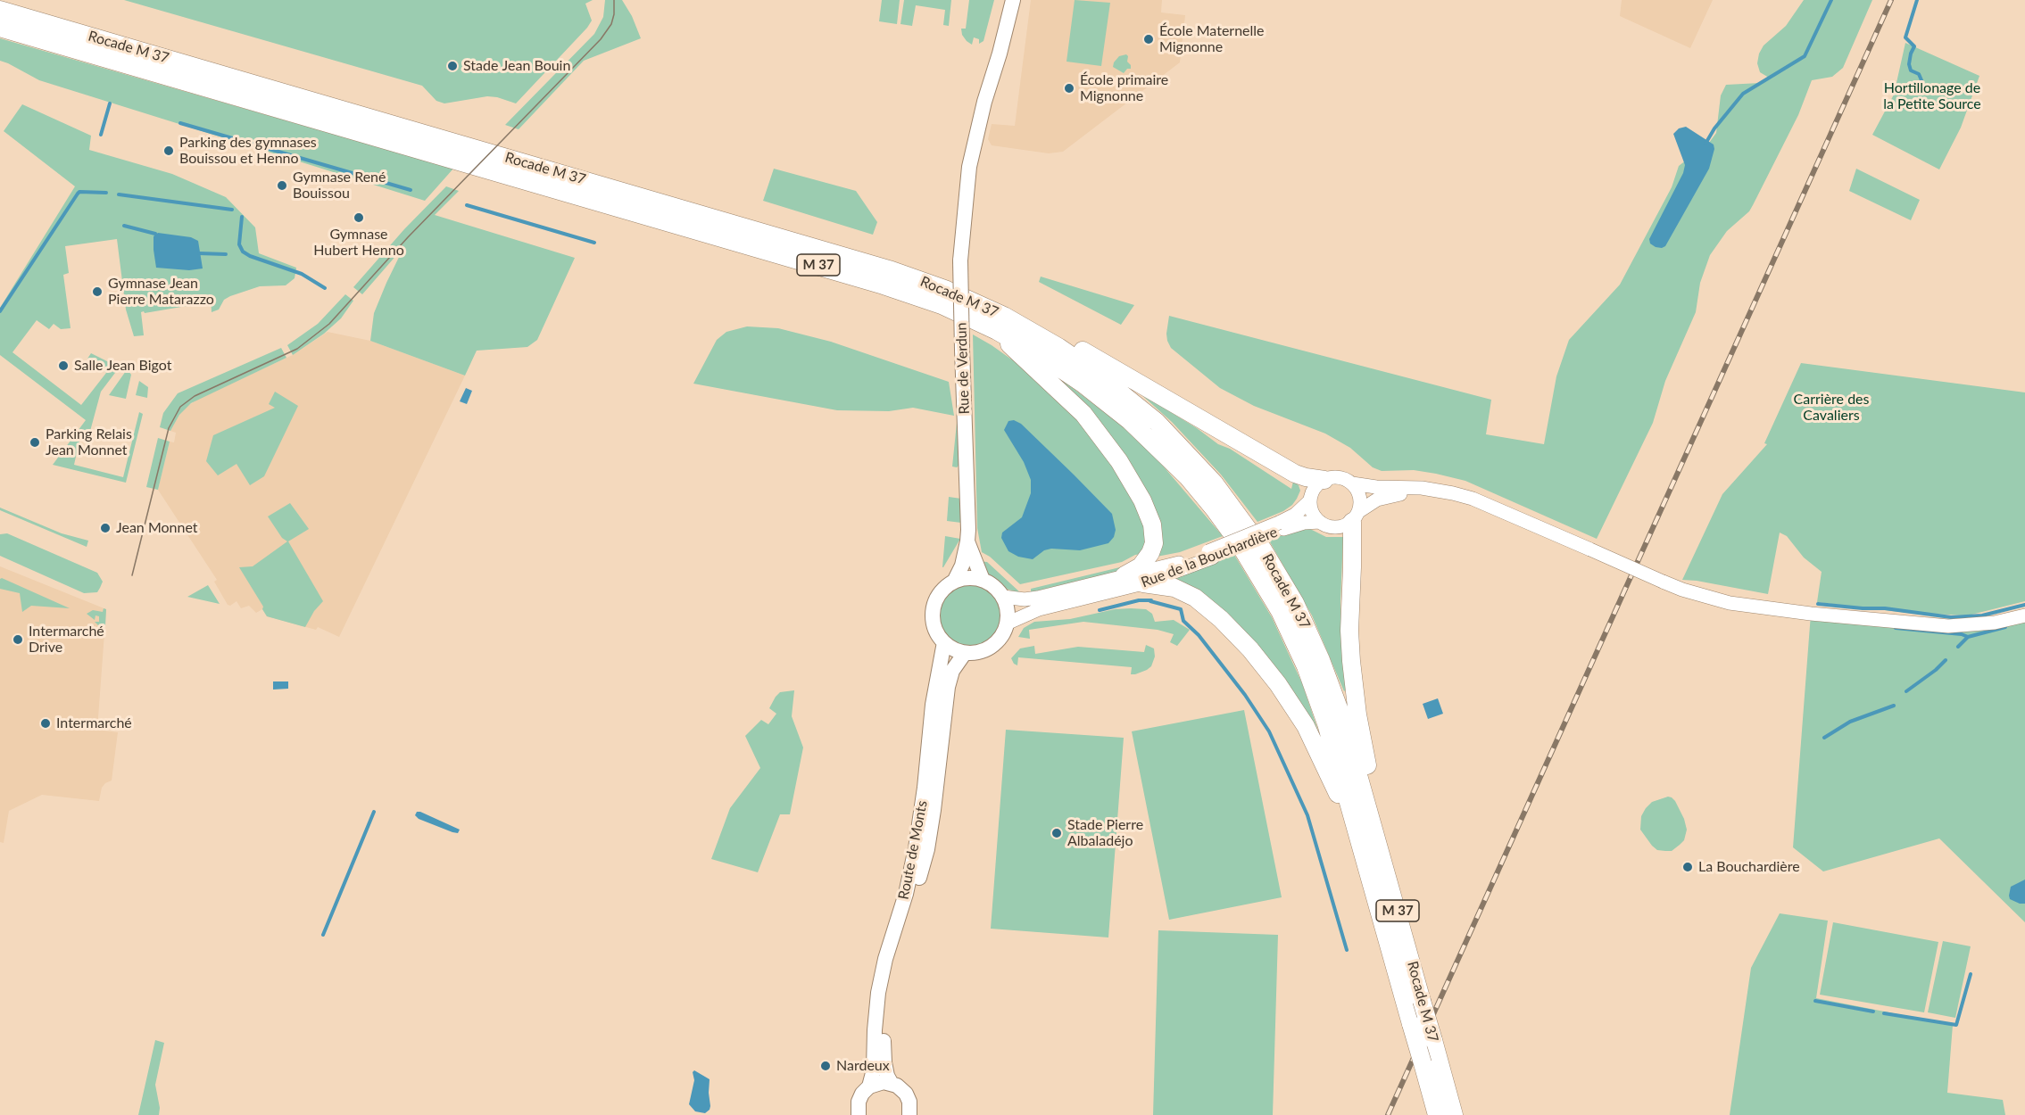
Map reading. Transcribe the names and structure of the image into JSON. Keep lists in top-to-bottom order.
{
  "streets": {
    "highway": ["Rocade M 37", "M 37"],
    "main road": ["Rue de Verdun", "Route de Monts"],
    "street": ["Rue de la Bouchardière"]
  },
  "crossings": [
    ["Rue de Verdun", "Rue de la Bouchardière"],
    ["Rue de Verdun", "Route de Monts"],
    ["Rue de la Bouchardière", "Route de Monts"]
  ],
  "parks": ["Hortillonage de la Petite Source", "Carrière des Cavaliers"],
  "places": [
    "École Maternelle Mignonne",
    "Stade Jean Bouin",
    "École primaire Mignonne",
    "Parking des gymnases Bouissou et Henno",
    "Gymnase René Bouissou",
    "Gymnase Hubert Henno",
    "Gymnase Jean Pierre Matarazzo",
    "Salle Jean Bigot",
    "Parking Relais Jean Monnet",
    "Jean Monnet",
    "Intermarché Drive",
    "Intermarché",
    "Stade Pierre Albaladéjo",
    "La Bouchardière",
    "Nardeux"
  ]
}
